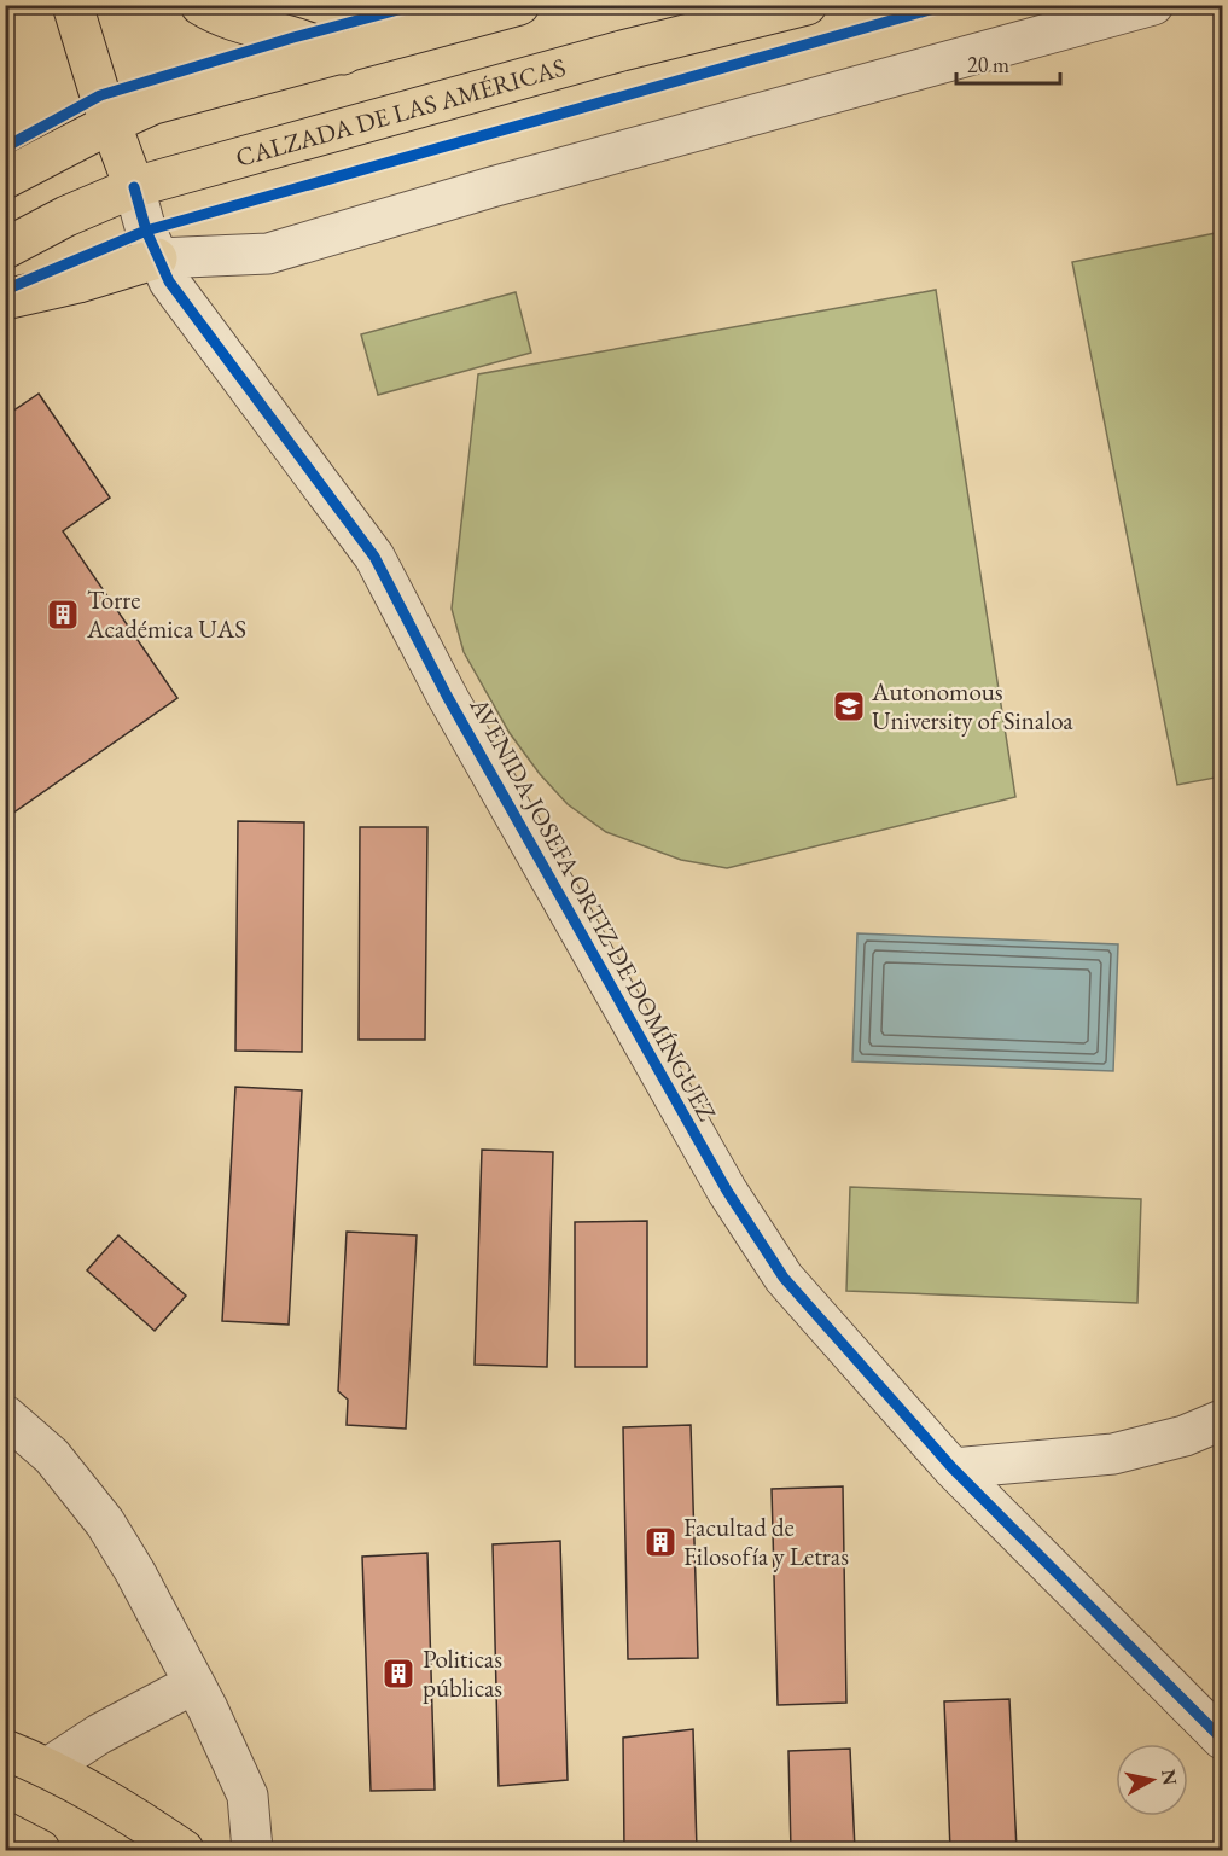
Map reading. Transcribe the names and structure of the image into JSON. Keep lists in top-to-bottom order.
{
  "streets": {
    "main road": ["CALZADA DE LAS AMÉRICAS", "AVENIDA JOSEFA ORTIZ DE DOMÍNGUEZ"]
  },
  "crossings": [
    ["CALZADA DE LAS AMÉRICAS", "AVENIDA JOSEFA ORTIZ DE DOMÍNGUEZ"]
  ],
  "places": {
    "building": ["Torre Académica UAS", "Facultad de Filosofía y Letras", "Politicas públicas"],
    "school or university": ["Autonomous University of Sinaloa"]
  },
  "scale_bar": "20 m",
  "north": "right"
}
